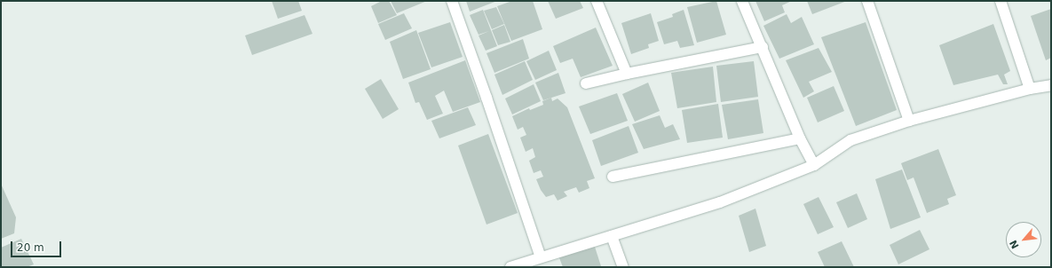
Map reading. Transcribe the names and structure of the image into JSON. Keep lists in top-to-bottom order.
{
  "scale_bar": "20 m",
  "north": "bottom left"
}
